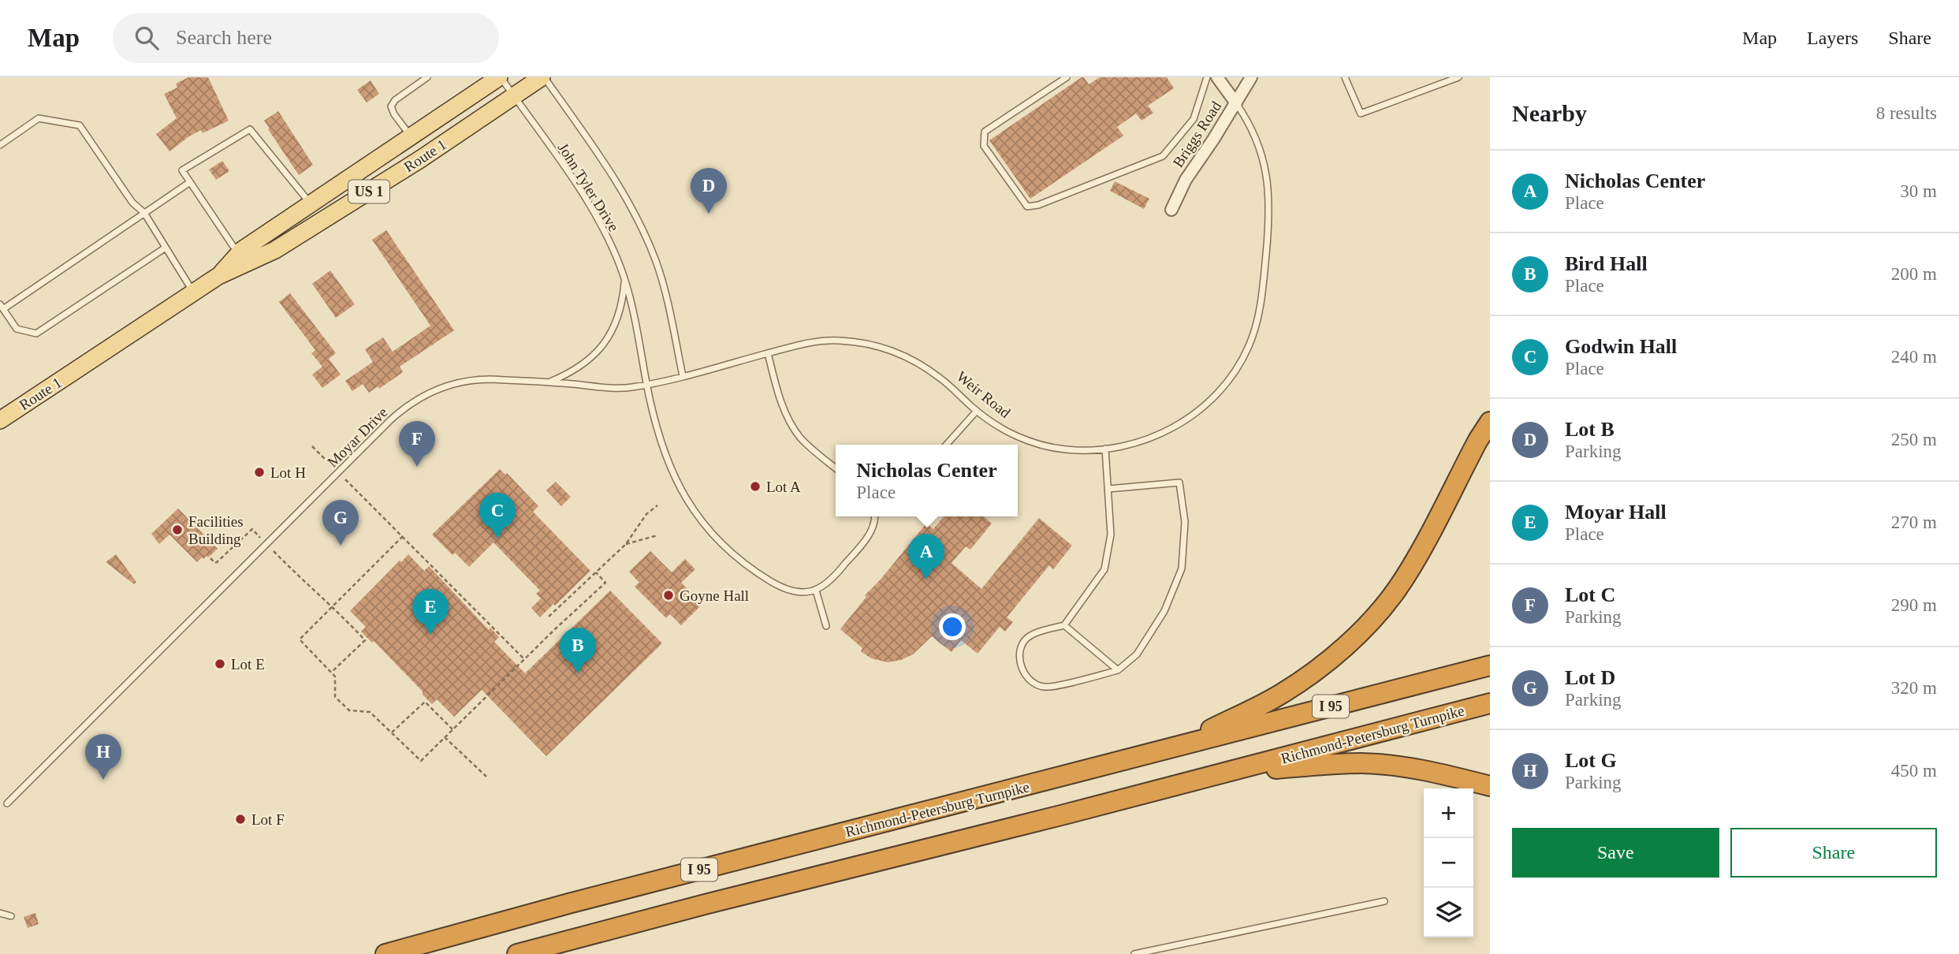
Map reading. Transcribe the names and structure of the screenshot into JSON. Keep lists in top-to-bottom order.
{
  "streets": {
    "highway": ["I 95", "Richmond-Petersburg Turnpike"],
    "main road": ["Route 1", "US 1"],
    "street": ["Briggs Road", "Weir Road"],
    "lane": ["John Tyler Drive", "Moyar Drive"]
  },
  "crossings": [
    ["Briggs Road", "Weir Road"],
    ["Route 1", "John Tyler Drive"],
    ["John Tyler Drive", "Weir Road"],
    ["John Tyler Drive", "Moyar Drive"],
    ["Weir Road", "Moyar Drive"]
  ],
  "places": [
    "Lot H",
    "Lot A",
    "Facilities Building",
    "Goyne Hall",
    "Lot E",
    "Lot F"
  ],
  "page": {
    "header": "Map",
    "search": "Search here",
    "nav": ["Map", "Layers", "Share"],
    "heading": ["Nearby", "8 results"],
    "list": [
      {
        "mark": "A",
        "name": "Nicholas Center",
        "note": "Place",
        "value": "30 m"
      },
      {
        "mark": "B",
        "name": "Bird Hall",
        "note": "Place",
        "value": "200 m"
      },
      {
        "mark": "C",
        "name": "Godwin Hall",
        "note": "Place",
        "value": "240 m"
      },
      {
        "mark": "D",
        "name": "Lot B",
        "note": "Parking",
        "value": "250 m"
      },
      {
        "mark": "E",
        "name": "Moyar Hall",
        "note": "Place",
        "value": "270 m"
      },
      {
        "mark": "F",
        "name": "Lot C",
        "note": "Parking",
        "value": "290 m"
      },
      {
        "mark": "G",
        "name": "Lot D",
        "note": "Parking",
        "value": "320 m"
      },
      {
        "mark": "H",
        "name": "Lot G",
        "note": "Parking",
        "value": "450 m"
      }
    ],
    "pins": [
      "D",
      "F",
      "C",
      "G",
      "A",
      "E",
      "B",
      "H"
    ],
    "popup": ["Nicholas Center", "Place"],
    "map_buttons": ["+", "−"],
    "buttons": ["Save", "Share"]
  }
}
